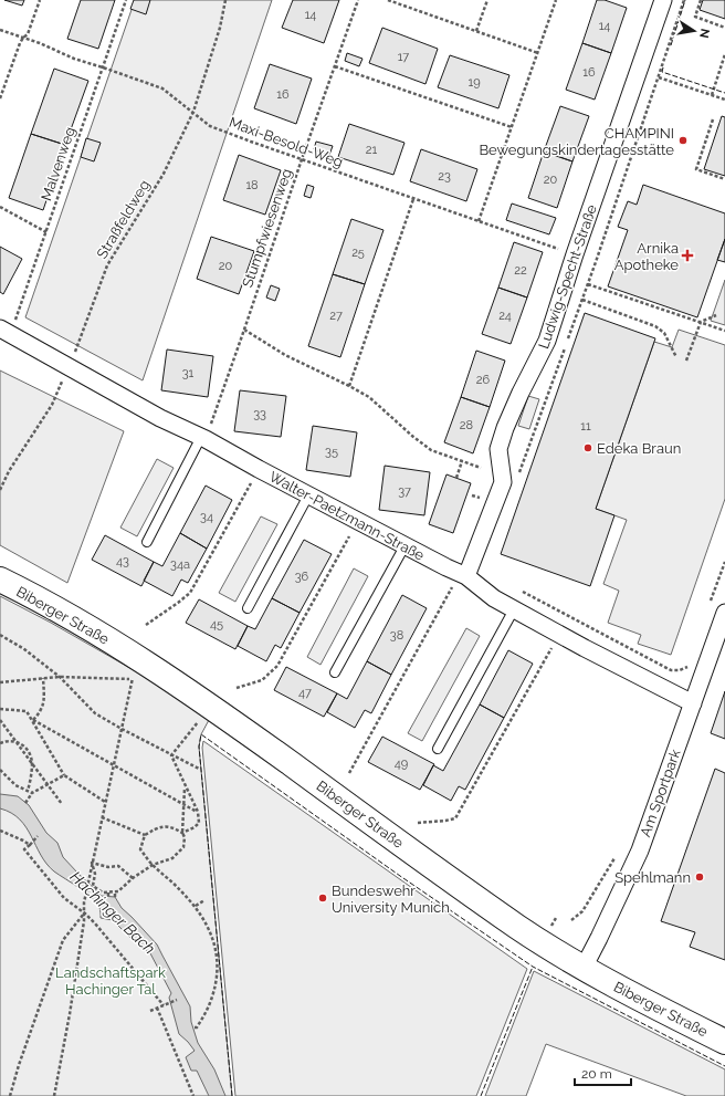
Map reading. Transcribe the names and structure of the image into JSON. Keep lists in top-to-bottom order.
{
  "streets": {
    "main road": ["Biberger Straße"],
    "street": ["Ludwig-Specht-Straße", "Walter-Paetzmann-Straße", "Am Sportpark"],
    "path": [
      "Maxi-Besold-Weg",
      "Malvenweg",
      "Straßfeldweg",
      "Stumpfwiesenweg"
    ]
  },
  "crossings": [
    ["Maxi-Besold-Weg", "Malvenweg"],
    ["Maxi-Besold-Weg", "Straßfeldweg"],
    ["Maxi-Besold-Weg", "Stumpfwiesenweg"],
    ["Maxi-Besold-Weg", "Ludwig-Specht-Straße"],
    ["Malvenweg", "Walter-Paetzmann-Straße"],
    ["Straßfeldweg", "Walter-Paetzmann-Straße"],
    ["Stumpfwiesenweg", "Walter-Paetzmann-Straße"],
    ["Ludwig-Specht-Straße", "Walter-Paetzmann-Straße"],
    ["Walter-Paetzmann-Straße", "Am Sportpark"],
    ["Biberger Straße", "Am Sportpark"]
  ],
  "water": ["Hachinger Bach"],
  "parks": ["Landschaftspark Hachinger Tal"],
  "places": {
    "other": [
      "CHAMPINI Bewegungskindertagesstätte",
      "Edeka Braun",
      "Spehlmann",
      "Bundeswehr University Munich"
    ],
    "health": ["Arnika Apotheke"]
  },
  "house_numbers": [
    "14",
    "14",
    "17",
    "16",
    "19",
    "16",
    "21",
    "23",
    "20",
    "18",
    "25",
    "20",
    "22",
    "27",
    "24",
    "31",
    "26",
    "33",
    "28",
    "11",
    "35",
    "37",
    "34",
    "43",
    "34a",
    "36",
    "45",
    "38",
    "47",
    "49"
  ],
  "scale_bar": "20 m",
  "north": "right"
}
